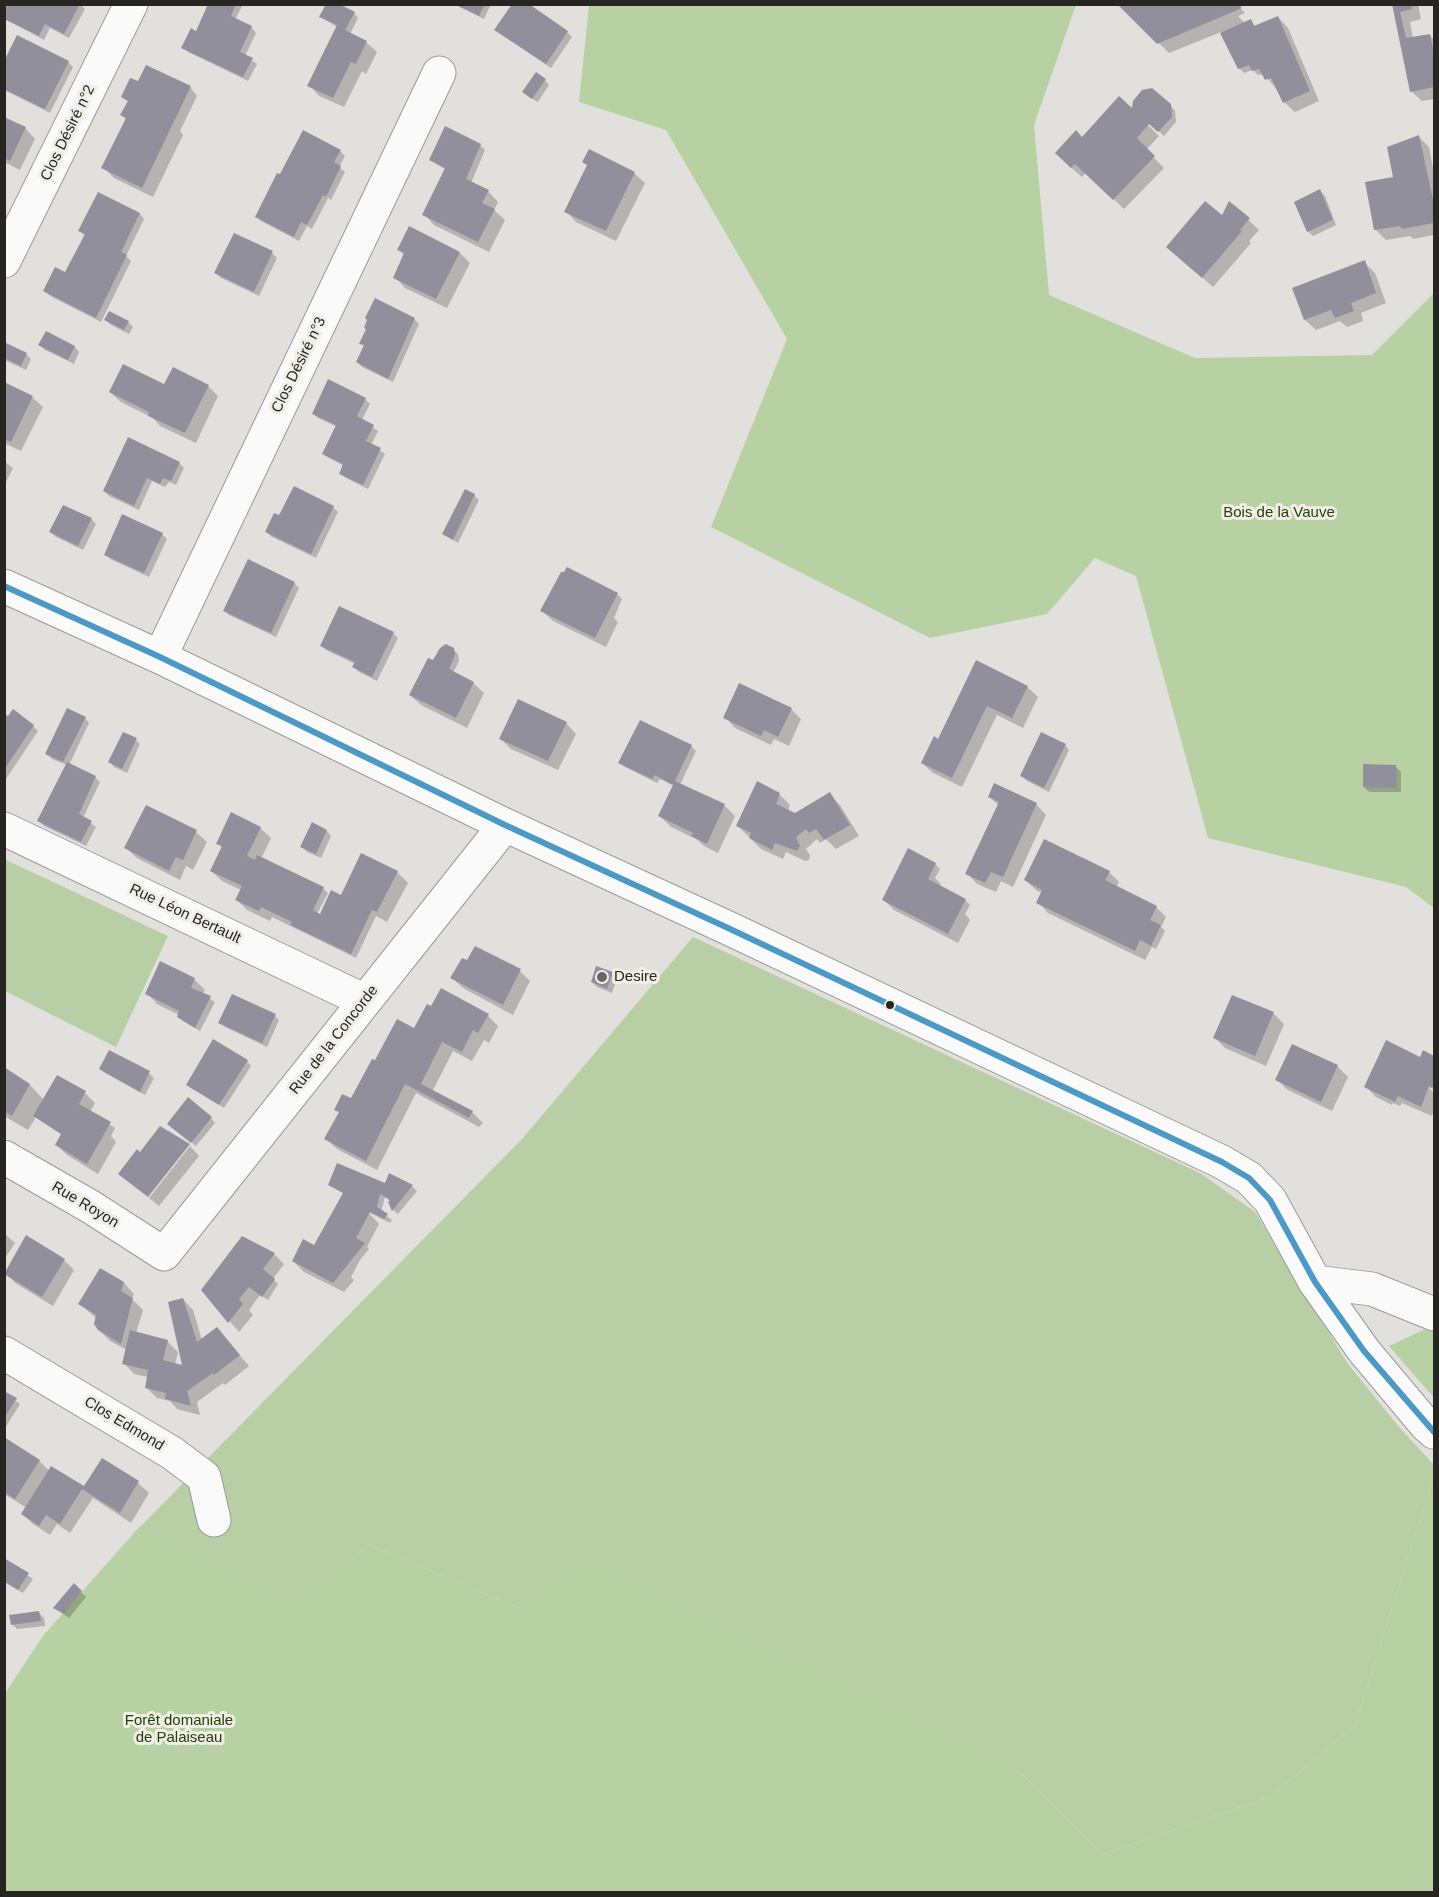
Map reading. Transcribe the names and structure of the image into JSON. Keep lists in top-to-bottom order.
{
  "streets": {
    "street": [
      "Clos Désiré n°2",
      "Clos Désiré n°3",
      "Rue Léon Bertault",
      "Rue de la Concorde",
      "Rue Royon",
      "Clos Edmond"
    ]
  },
  "crossings": [
    ["Rue Léon Bertault", "Rue de la Concorde"],
    ["Rue de la Concorde", "Rue Royon"]
  ],
  "parks": ["Bois de la Vauve", "Forêt domaniale de Palaiseau"],
  "places": ["Desire"]
}
